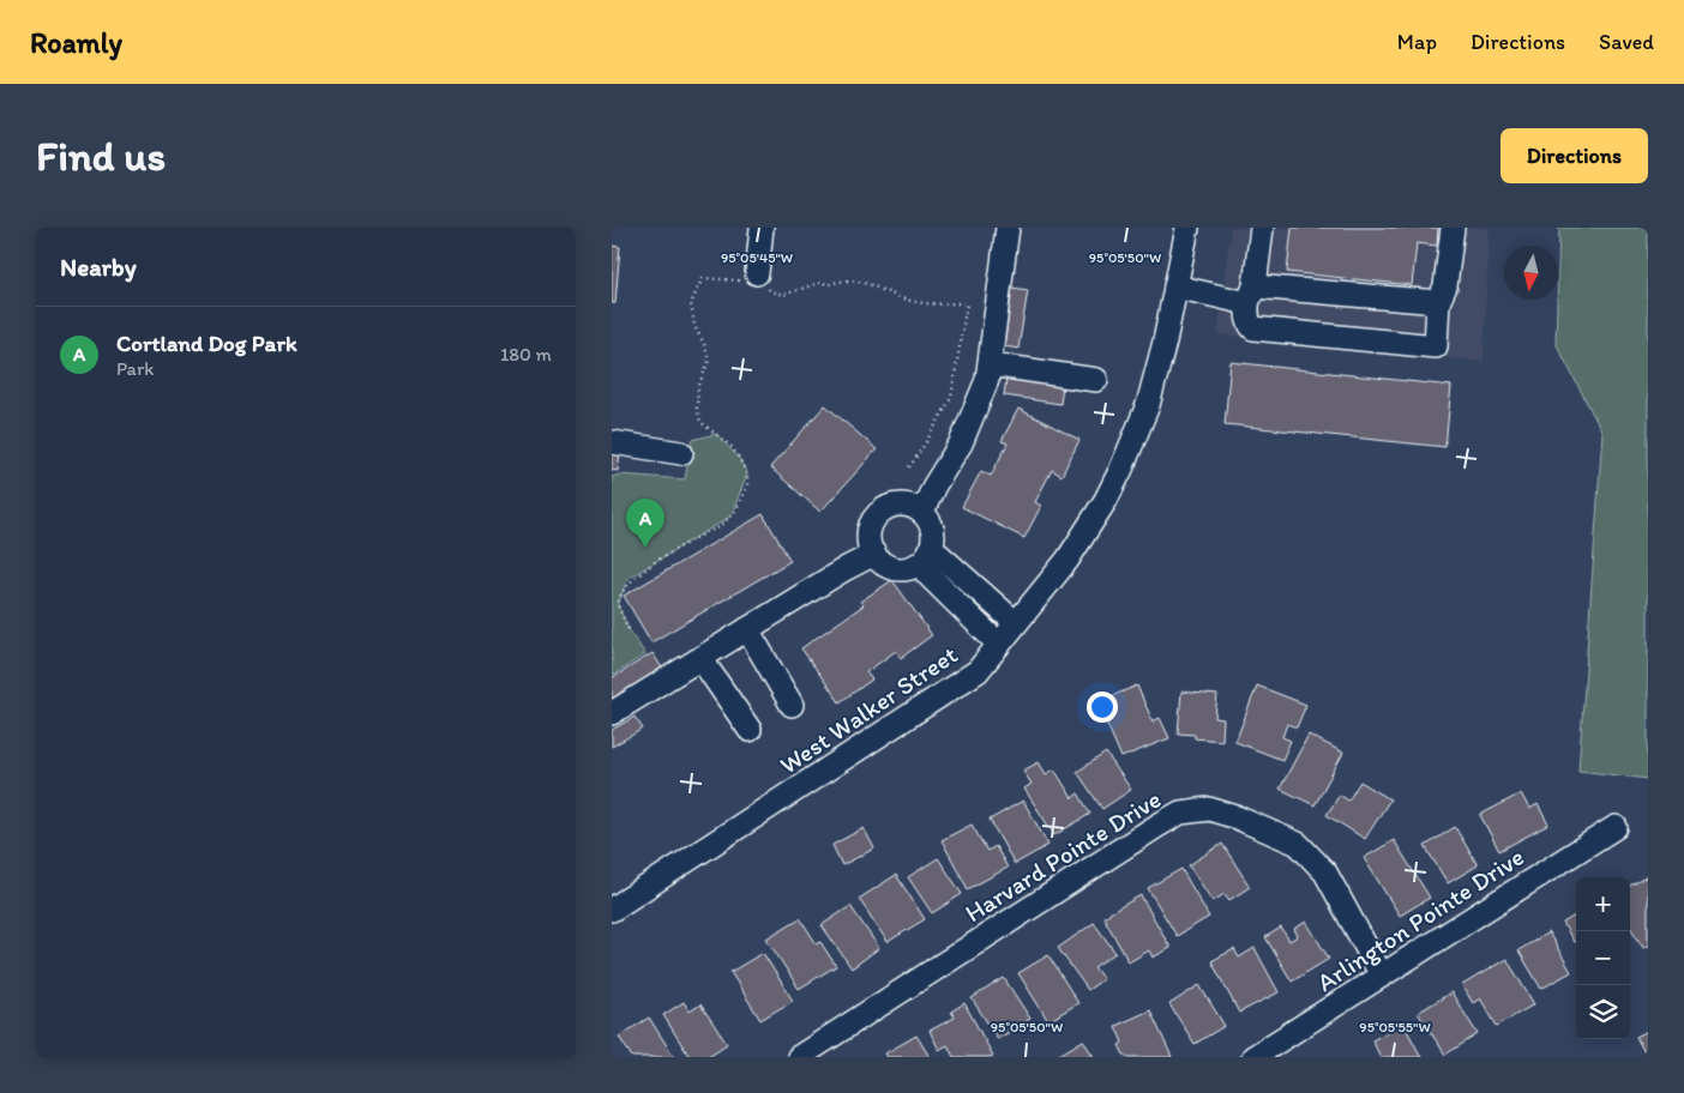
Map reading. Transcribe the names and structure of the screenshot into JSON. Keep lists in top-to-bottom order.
{
  "streets": {
    "street": ["West Walker Street", "Harvard Pointe Drive", "Arlington Pointe Drive"]
  },
  "crossings": [
    ["Harvard Pointe Drive", "Arlington Pointe Drive"]
  ],
  "north": "bottom",
  "page": {
    "header": "Roamly",
    "nav": ["Map", "Directions", "Saved"],
    "buttons": "Directions",
    "title": "Find us",
    "heading": "Nearby",
    "list": [
      {
        "mark": "A",
        "name": "Cortland Dog Park",
        "note": "Park",
        "value": "180 m"
      }
    ],
    "pins": "A",
    "map_buttons": ["+", "−"]
  },
  "coordinates": ["95°05'45\"W", "95°05'50\"W", "95°05'55\"W"]
}
